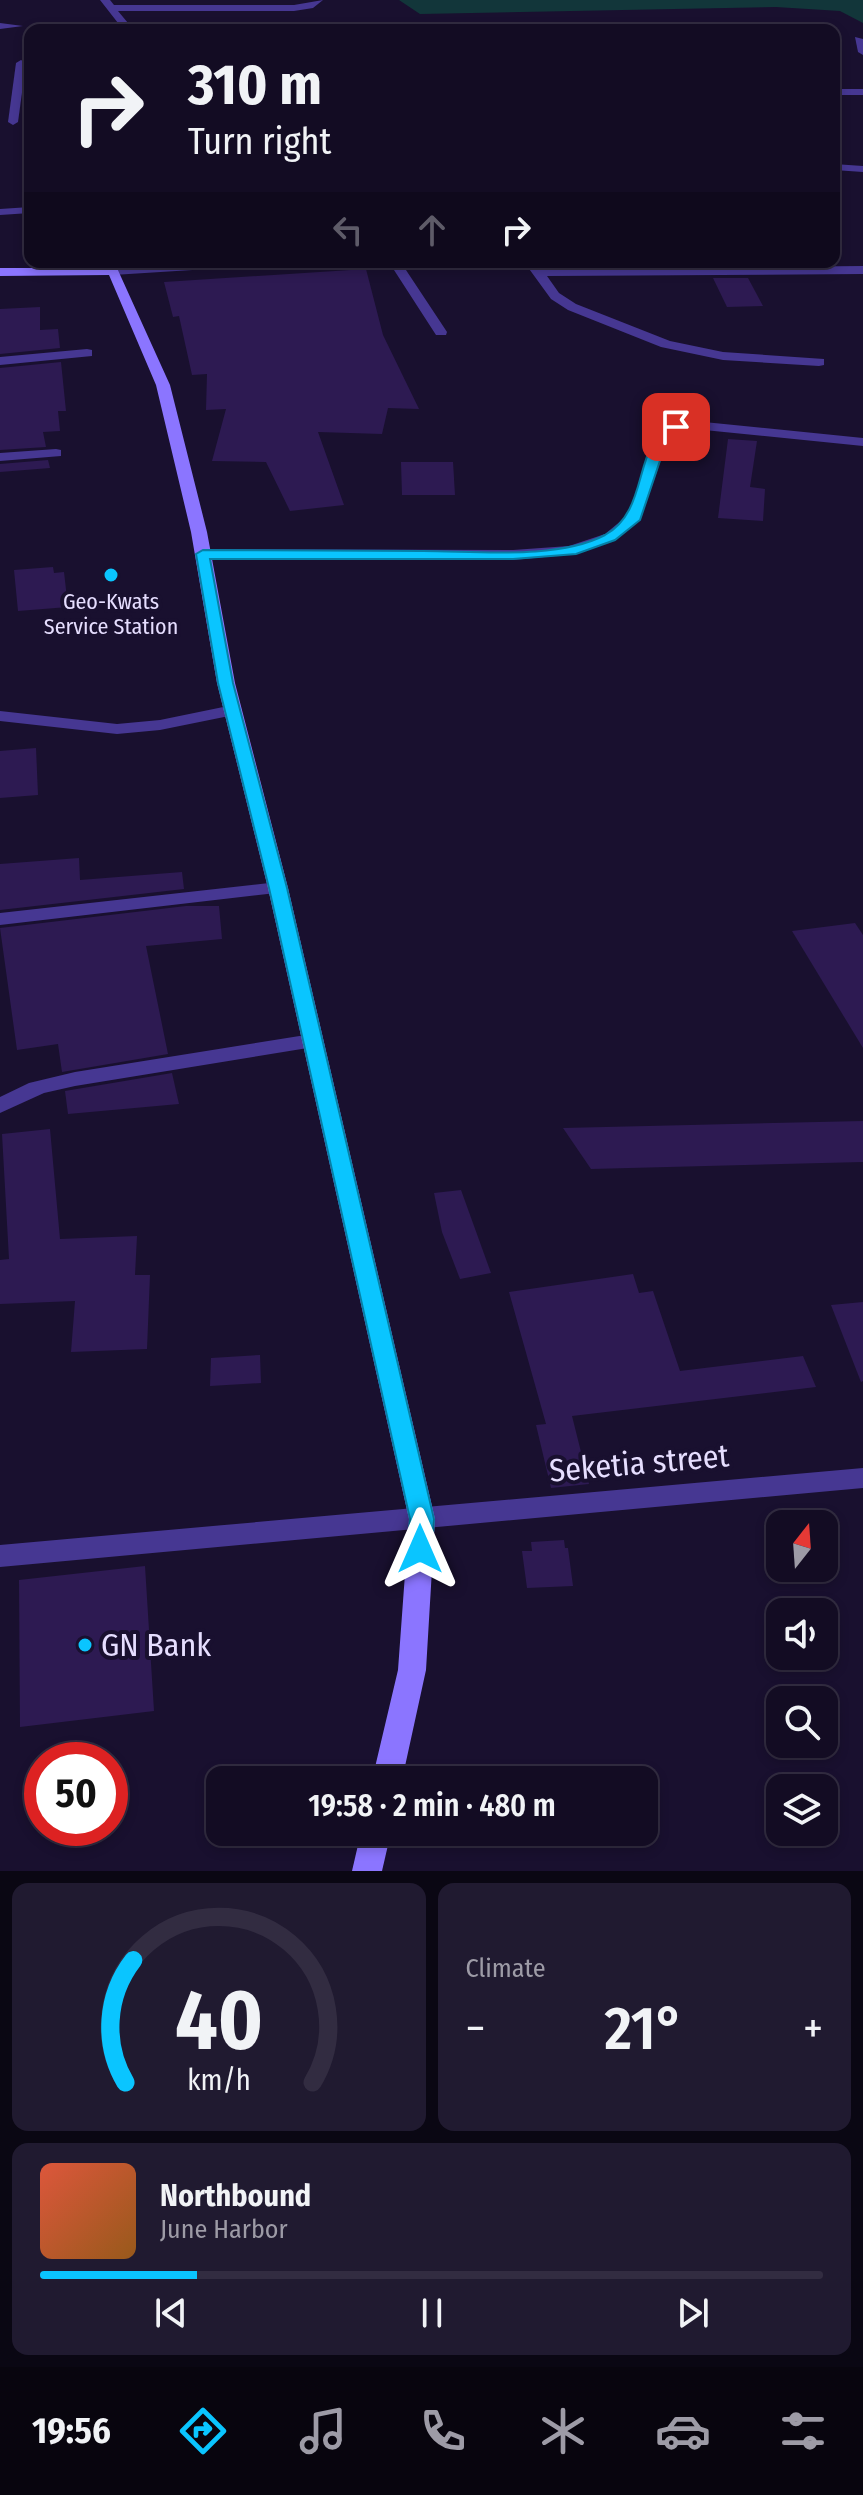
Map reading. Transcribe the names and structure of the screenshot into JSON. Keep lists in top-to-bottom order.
{
  "streets": {
    "street": ["Seketia street"]
  },
  "places": ["Geo-Kwats Service Station", "GN Bank"],
  "north": "top",
  "page": {
    "turn": ["310 m", "Turn right"],
    "limit": "50",
    "trip": "19:58 · 2 min · 480 m",
    "tile": "Climate",
    "heat": ["−", "21°", "+"],
    "song": ["Northbound", "June Harbor"],
    "tabs": "19:56",
    "gauge": ["40", "km/h"]
  }
}
